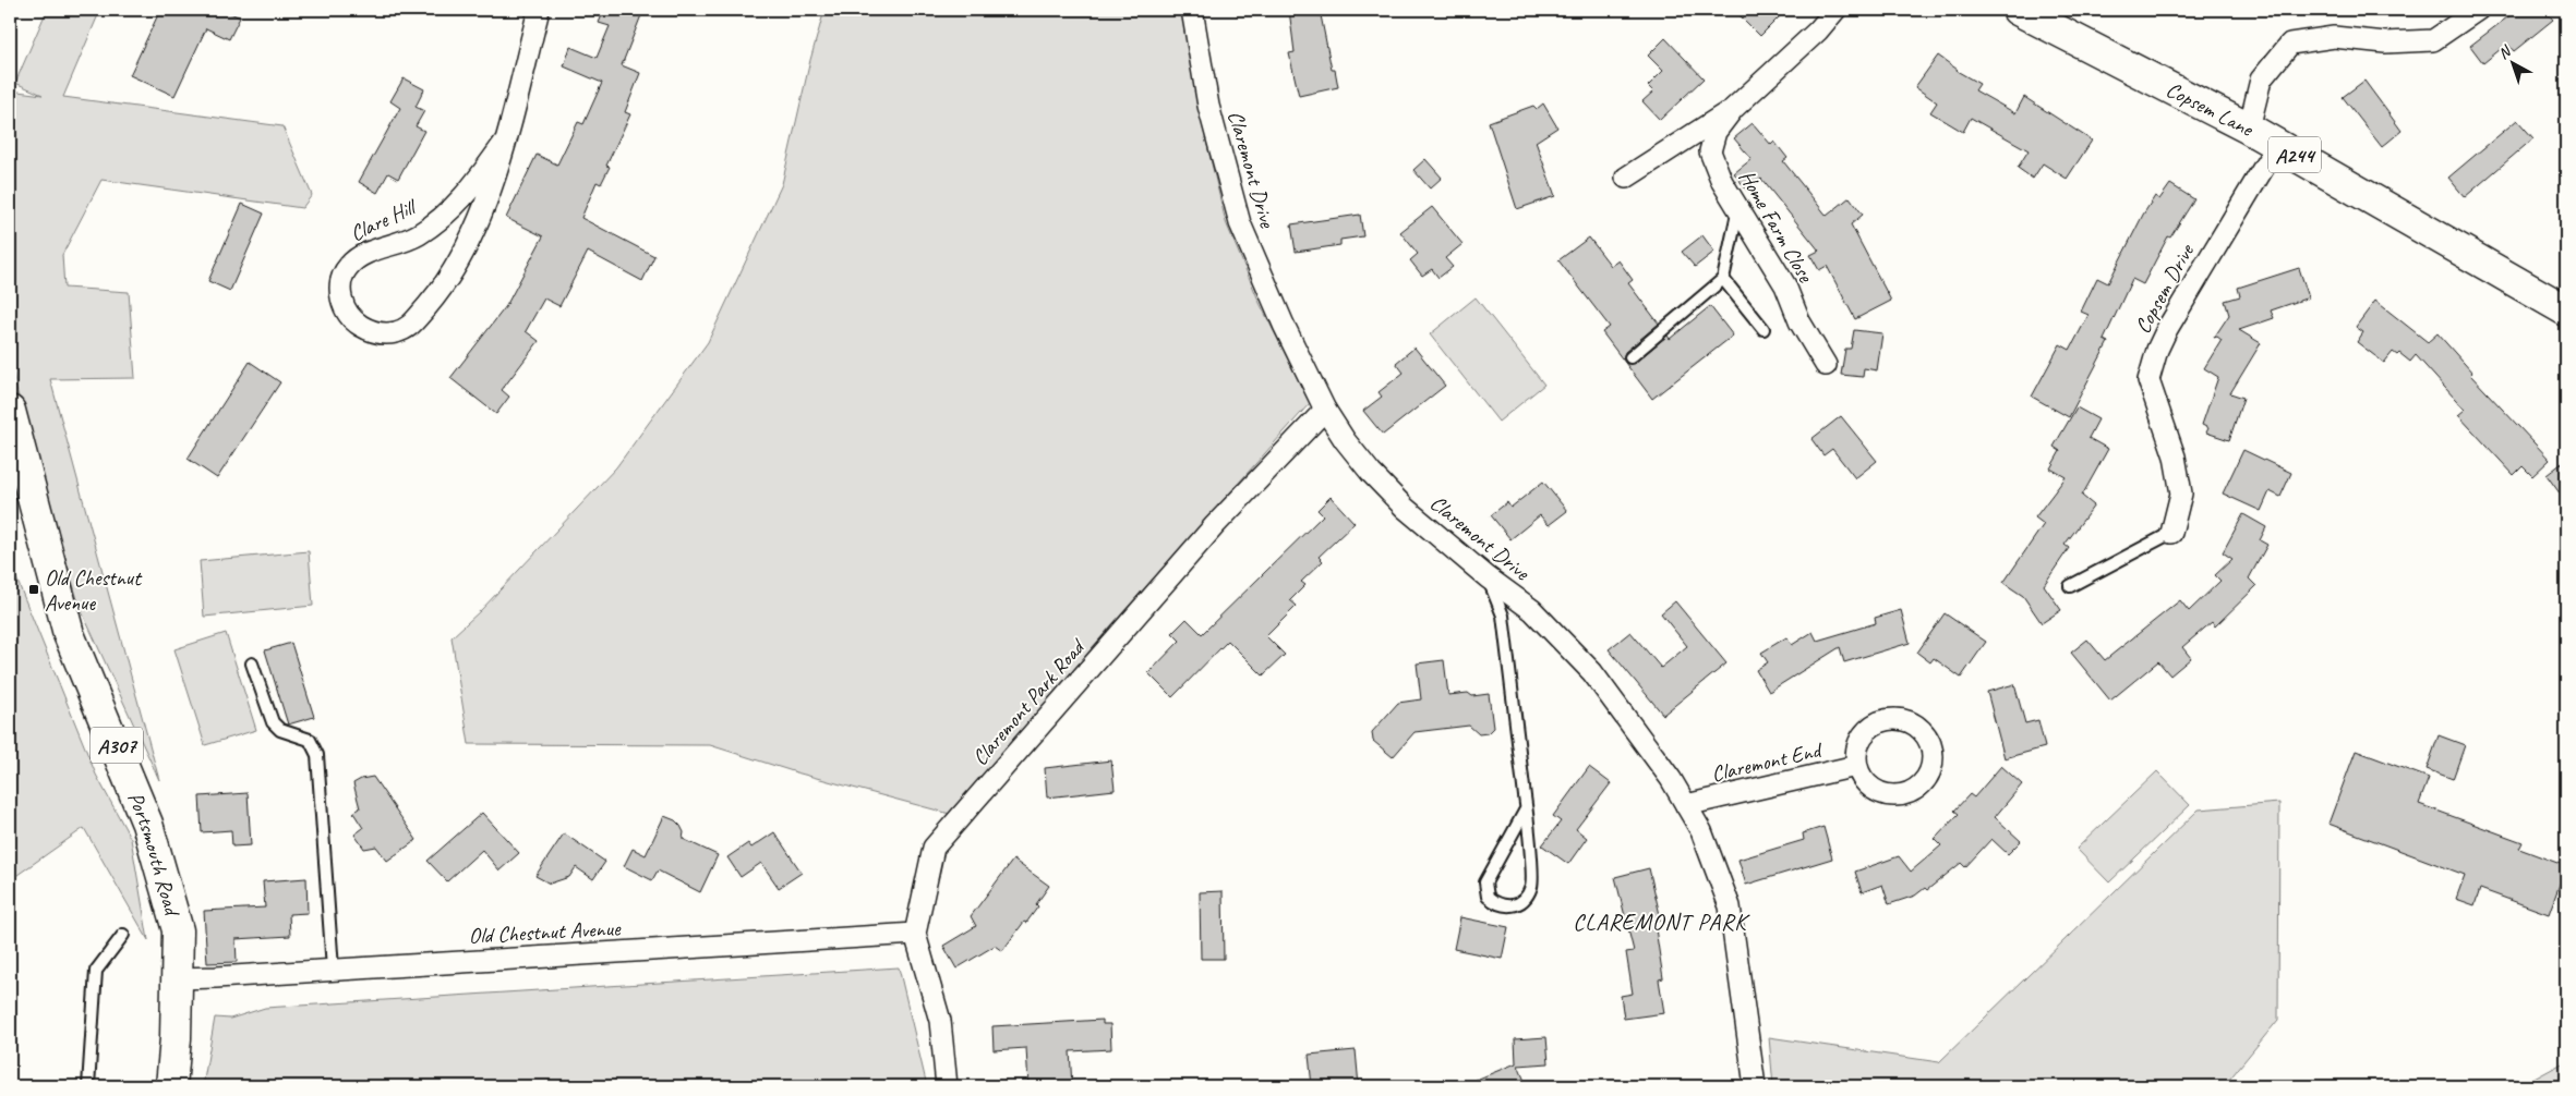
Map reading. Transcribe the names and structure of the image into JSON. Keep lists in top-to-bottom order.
{
  "streets": {
    "main road": [
      "Copsem Lane",
      "A244",
      "A307",
      "Portsmouth Road"
    ],
    "street": [
      "Claremont Drive",
      "Clare Hill",
      "Home Farm Close",
      "Copsem Drive",
      "Claremont Park Road",
      "Claremont End",
      "Old Chestnut Avenue"
    ]
  },
  "crossings": [
    ["Copsem Lane", "Copsem Drive"],
    ["Claremont Drive", "Claremont Park Road"],
    ["Claremont Drive", "Claremont End"],
    ["Claremont Park Road", "Old Chestnut Avenue"],
    ["Portsmouth Road", "Old Chestnut Avenue"]
  ],
  "districts": ["CLAREMONT PARK"],
  "places": {
    "transit": ["Old Chestnut Avenue"]
  },
  "north": "top left"
}
